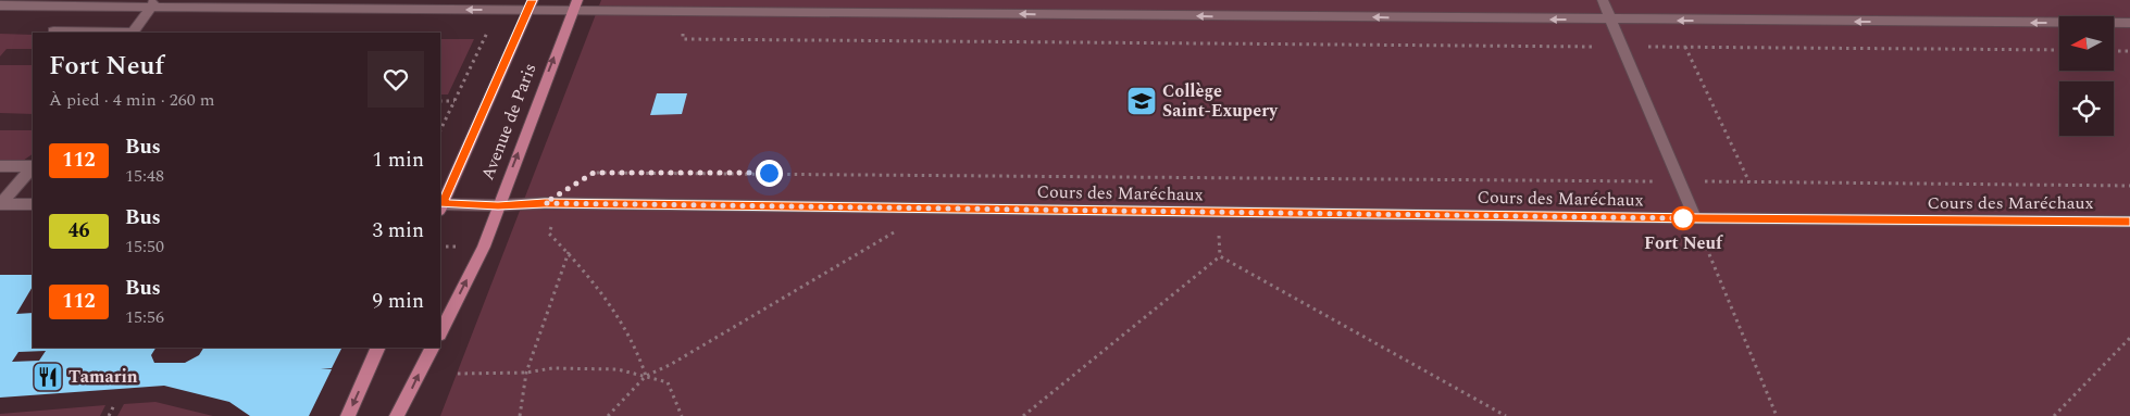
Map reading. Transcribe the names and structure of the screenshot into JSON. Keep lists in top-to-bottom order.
{
  "streets": {
    "main road": ["Avenue de Paris"],
    "street": ["Cours des Maréchaux"]
  },
  "crossings": [
    ["Avenue de Paris", "Cours des Maréchaux"]
  ],
  "places": {
    "school or university": ["Collège Saint-Exupery"],
    "other": ["Fort Neuf"],
    "restaurant": ["Tamarin"]
  },
  "lines": ["bus line 112"],
  "north": "left",
  "page": {
    "heading": ["Fort Neuf", "À pied · 4 min · 260 m"],
    "list": [
      {
        "mark": "112",
        "name": "Bus",
        "note": "15:48",
        "value": "1 min"
      },
      {
        "mark": "46",
        "name": "Bus",
        "note": "15:50",
        "value": "3 min"
      },
      {
        "mark": "112",
        "name": "Bus",
        "note": "15:56",
        "value": "9 min"
      }
    ]
  }
}
